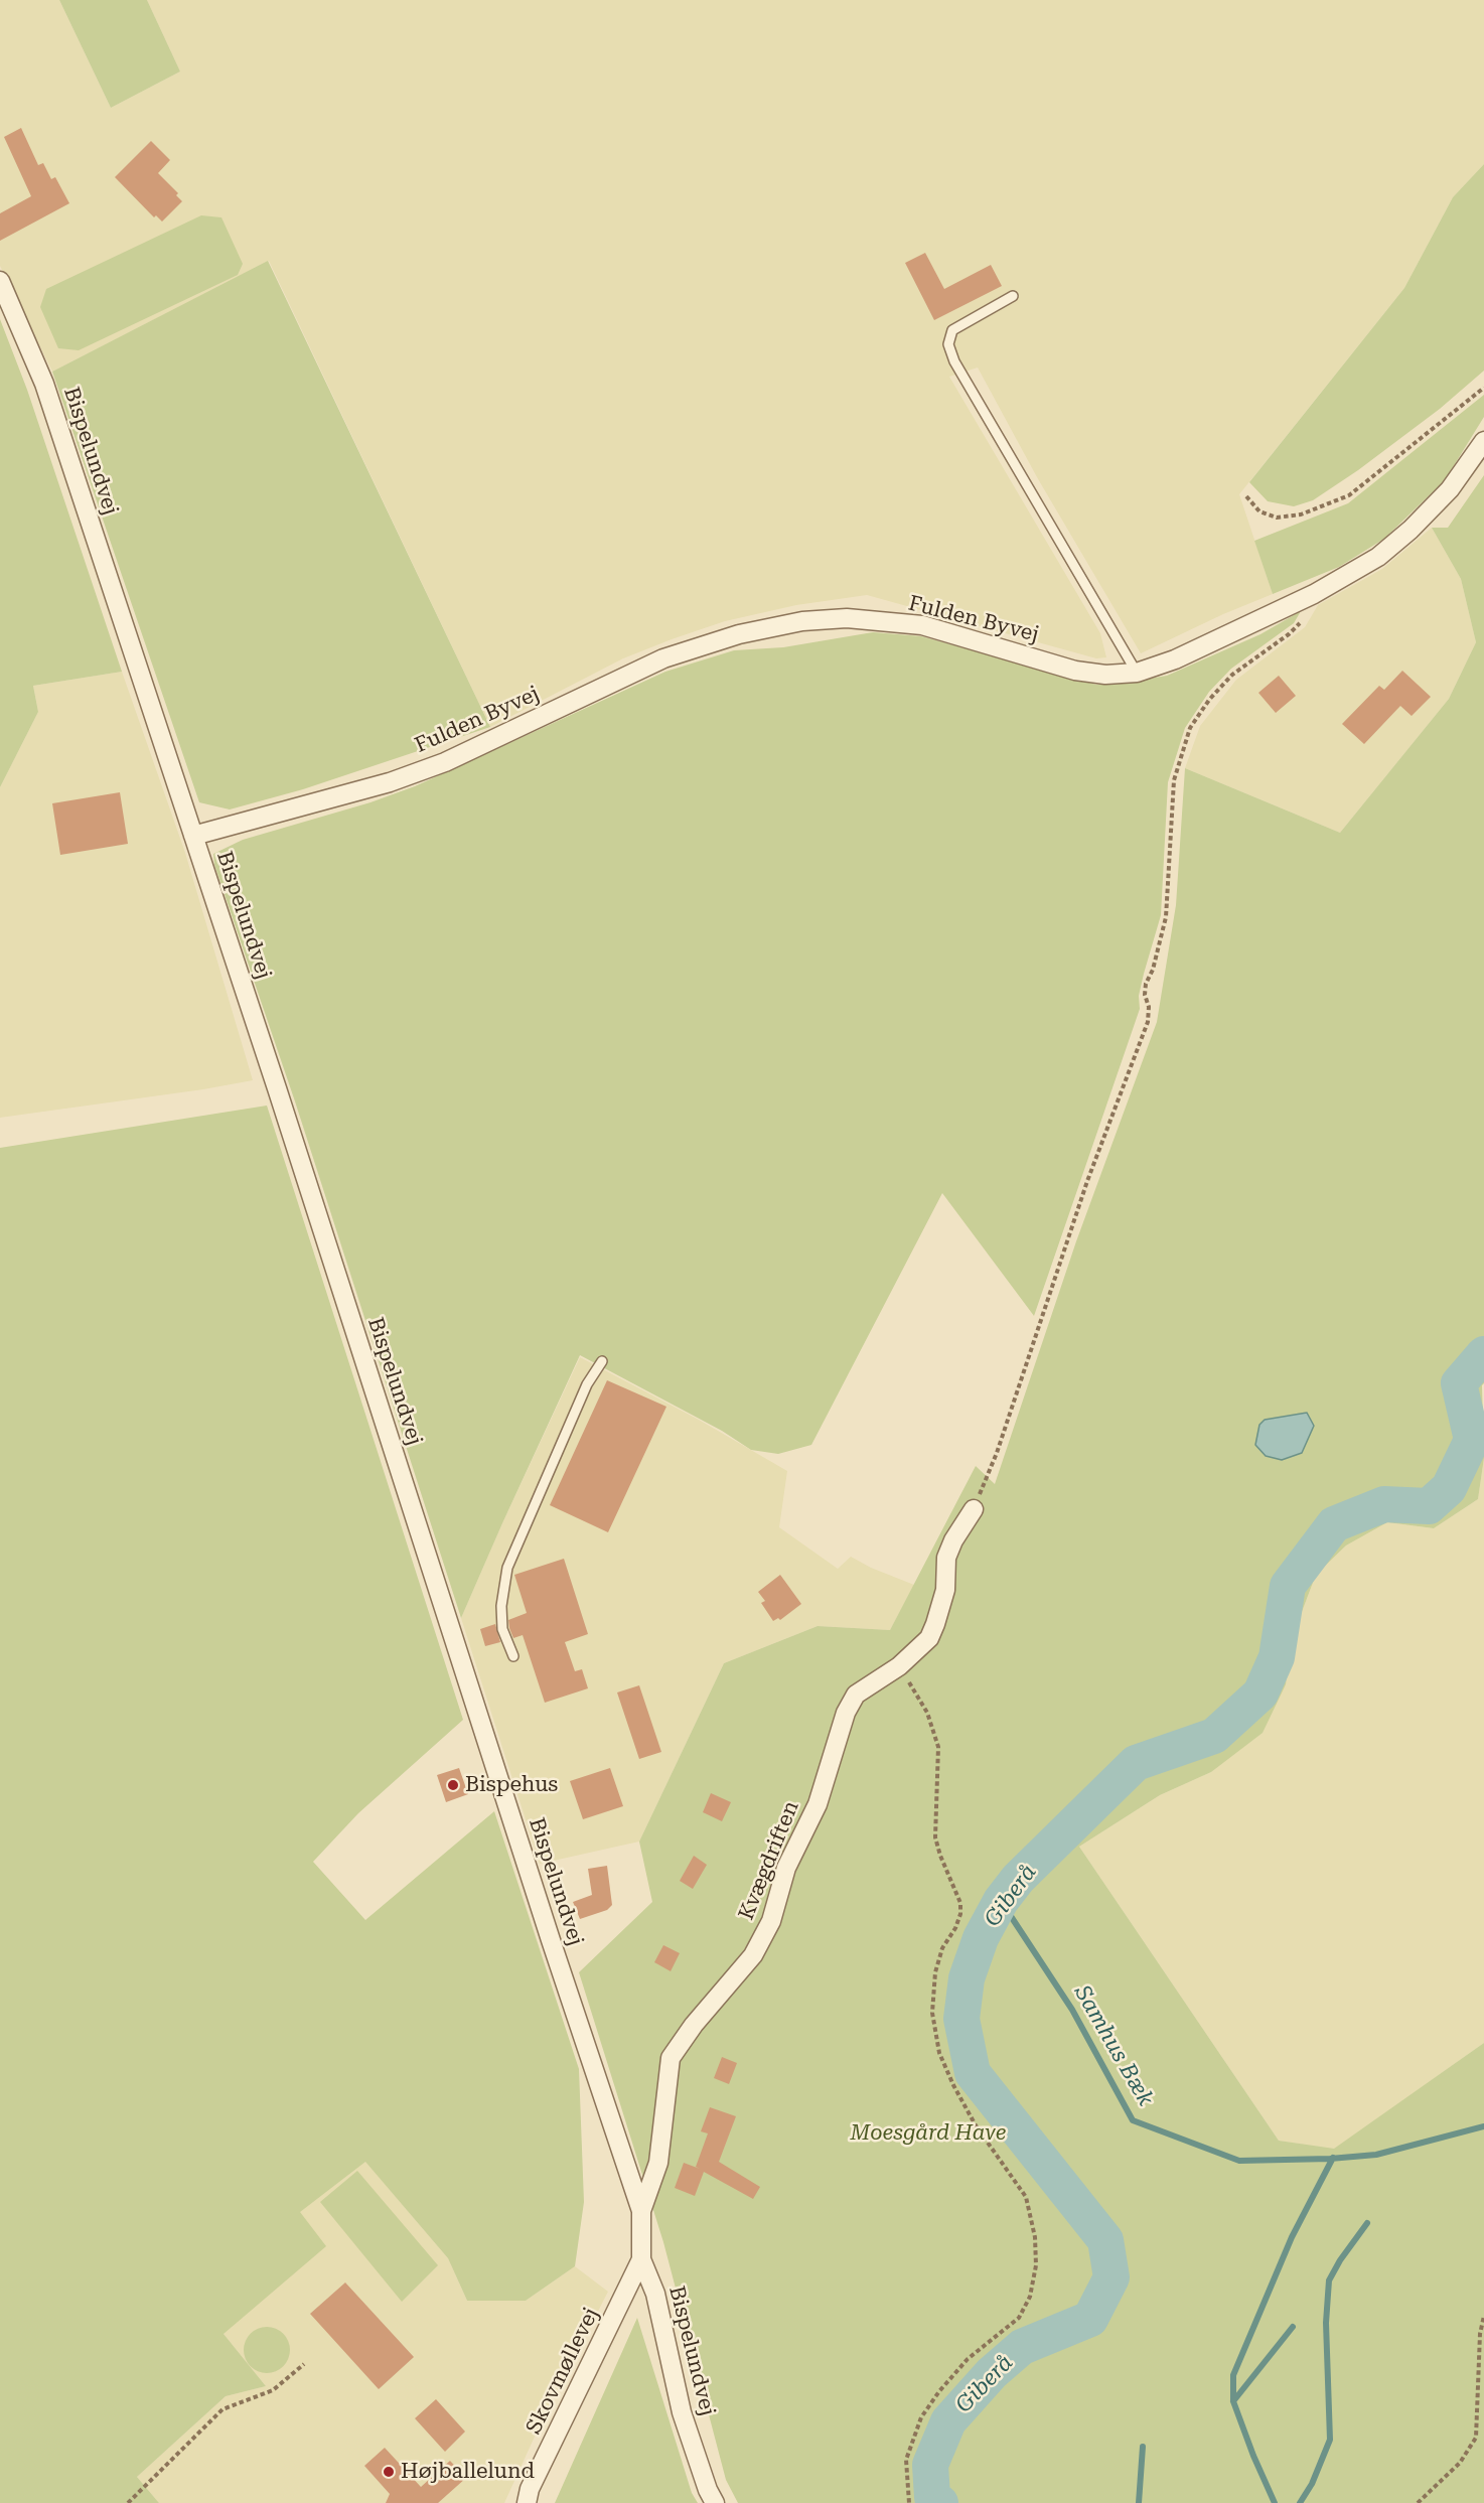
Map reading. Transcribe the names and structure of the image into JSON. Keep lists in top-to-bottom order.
{
  "streets": {
    "street": [
      "Bispelundvej",
      "Fulden Byvej",
      "Kvægdriften",
      "Skovmøllevej"
    ]
  },
  "crossings": [
    ["Bispelundvej", "Fulden Byvej"],
    ["Bispelundvej", "Kvægdriften"],
    ["Bispelundvej", "Skovmøllevej"]
  ],
  "water": ["Giberå", "Samhus Bæk"],
  "parks": ["Moesgård Have"],
  "places": ["Bispehus", "Højballelund"]
}
